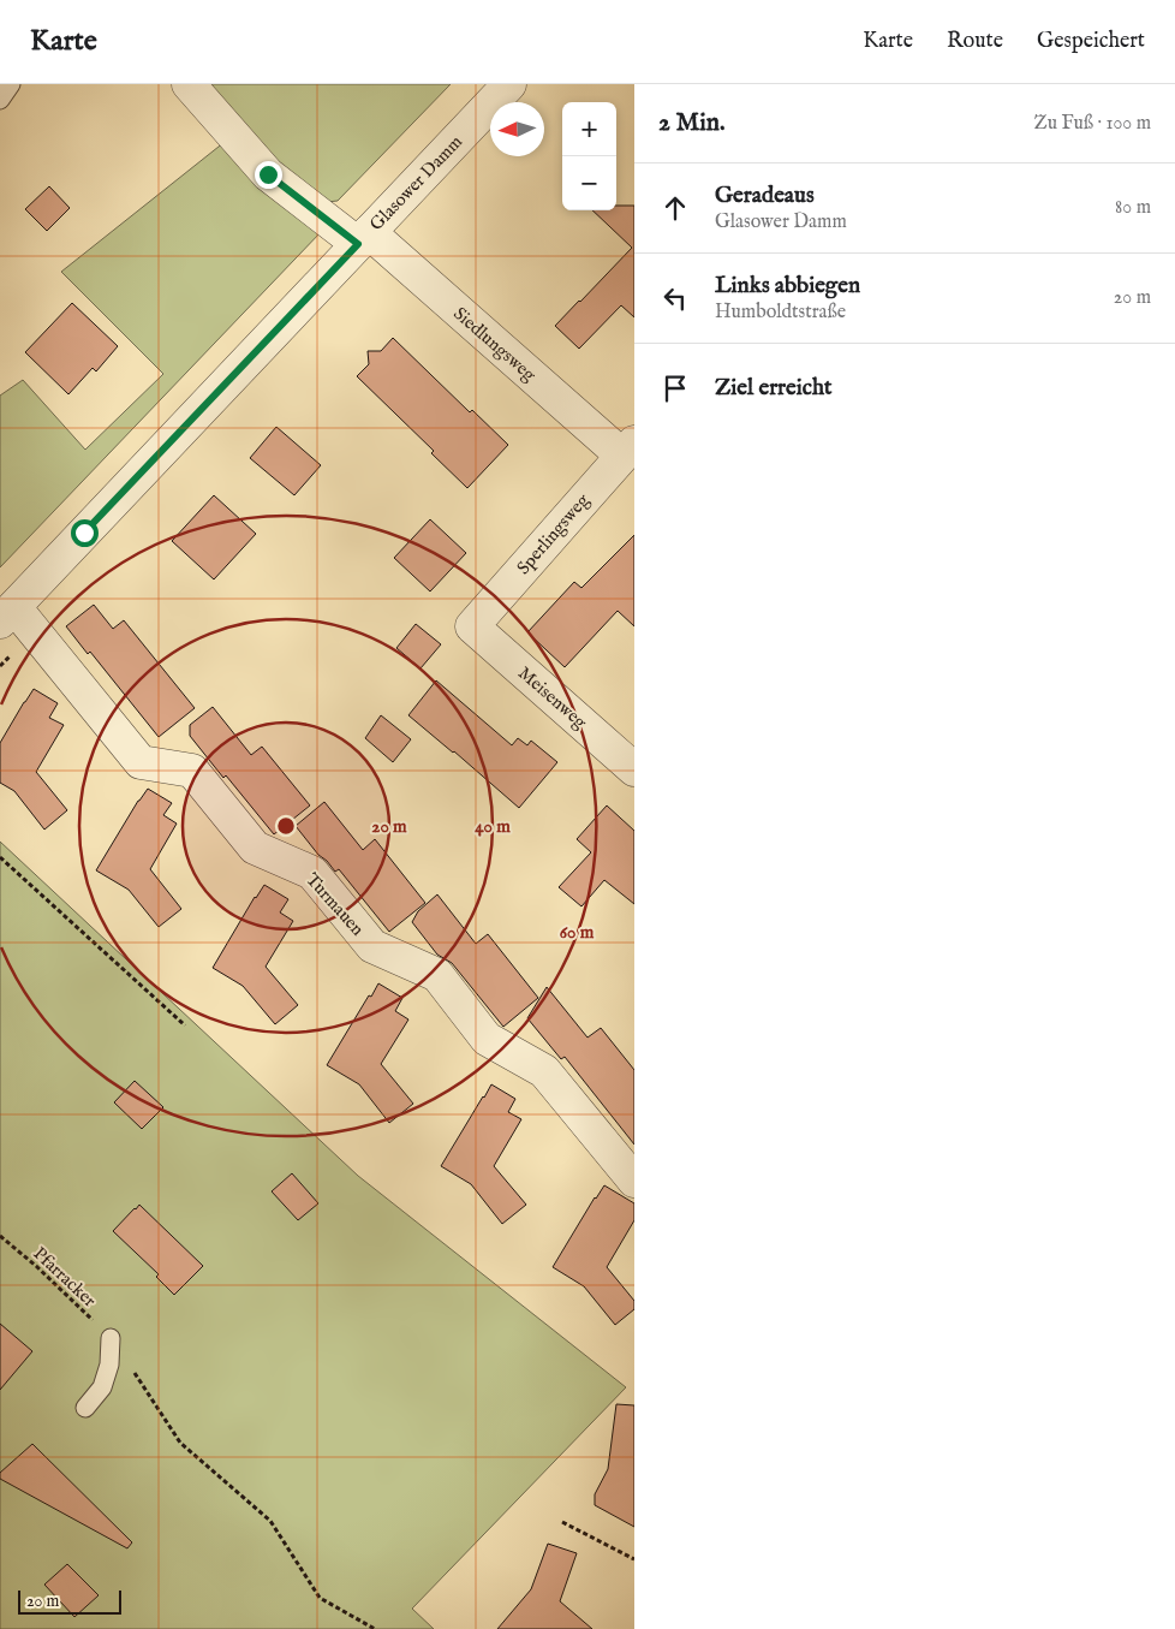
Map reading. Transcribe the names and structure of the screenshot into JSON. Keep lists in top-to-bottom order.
{
  "streets": {
    "street": [
      "Glasower Damm",
      "Siedlungsweg",
      "Sperlingsweg",
      "Meisenweg",
      "Turmauen"
    ],
    "path": ["Pfarracker"]
  },
  "crossings": [
    ["Glasower Damm", "Siedlungsweg"],
    ["Glasower Damm", "Turmauen"],
    ["Siedlungsweg", "Sperlingsweg"],
    ["Sperlingsweg", "Meisenweg"]
  ],
  "scale_bar": "20 m",
  "north": "left",
  "page": {
    "header": "Karte",
    "nav": ["Karte", "Route", "Gespeichert"],
    "heading": ["2 Min.", "Zu Fuß · 100 m"],
    "map_buttons": ["+", "−"],
    "list": [
      ["Geradeaus", "Glasower Damm", "80 m"],
      ["Links abbiegen", "Humboldtstraße", "20 m"],
      "Ziel erreicht"
    ],
    "scale": "20 m"
  },
  "rings": ["20 m", "40 m", "60 m"]
}
